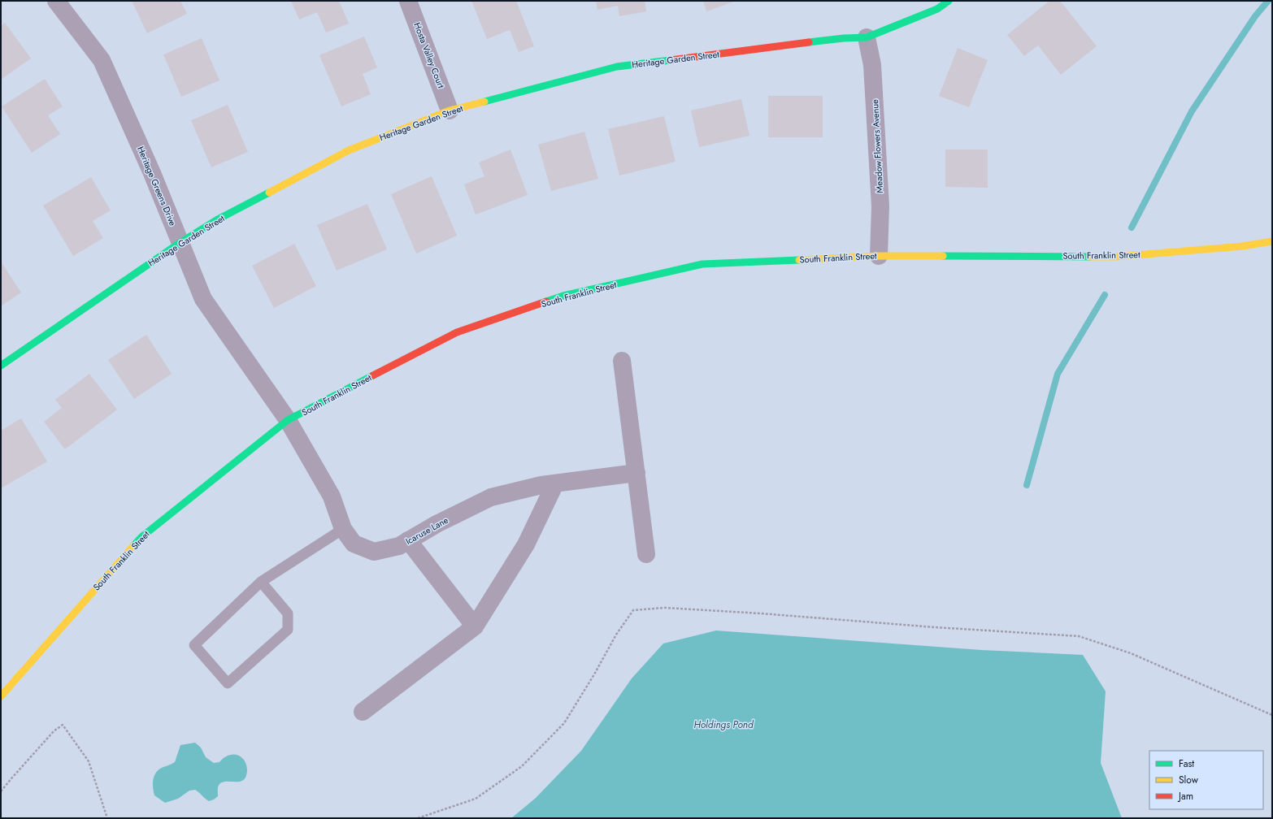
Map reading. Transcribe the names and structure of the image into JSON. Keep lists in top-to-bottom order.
{
  "streets": {
    "street": [
      "Hosta Valley Court",
      "Heritage Garden Street",
      "Meadow Flowers Avenue",
      "Heritage Greens Drive",
      "South Franklin Street",
      "Icaruse Lane"
    ]
  },
  "crossings": [
    ["Hosta Valley Court", "Heritage Garden Street"],
    ["Heritage Garden Street", "Meadow Flowers Avenue"],
    ["Heritage Garden Street", "Heritage Greens Drive"],
    ["Meadow Flowers Avenue", "South Franklin Street"],
    ["Heritage Greens Drive", "South Franklin Street"],
    ["Heritage Greens Drive", "Icaruse Lane"],
    ["South Franklin Street", "Icaruse Lane"]
  ],
  "water": ["Holdings Pond"],
  "legend": ["Fast", "Slow", "Jam"]
}
